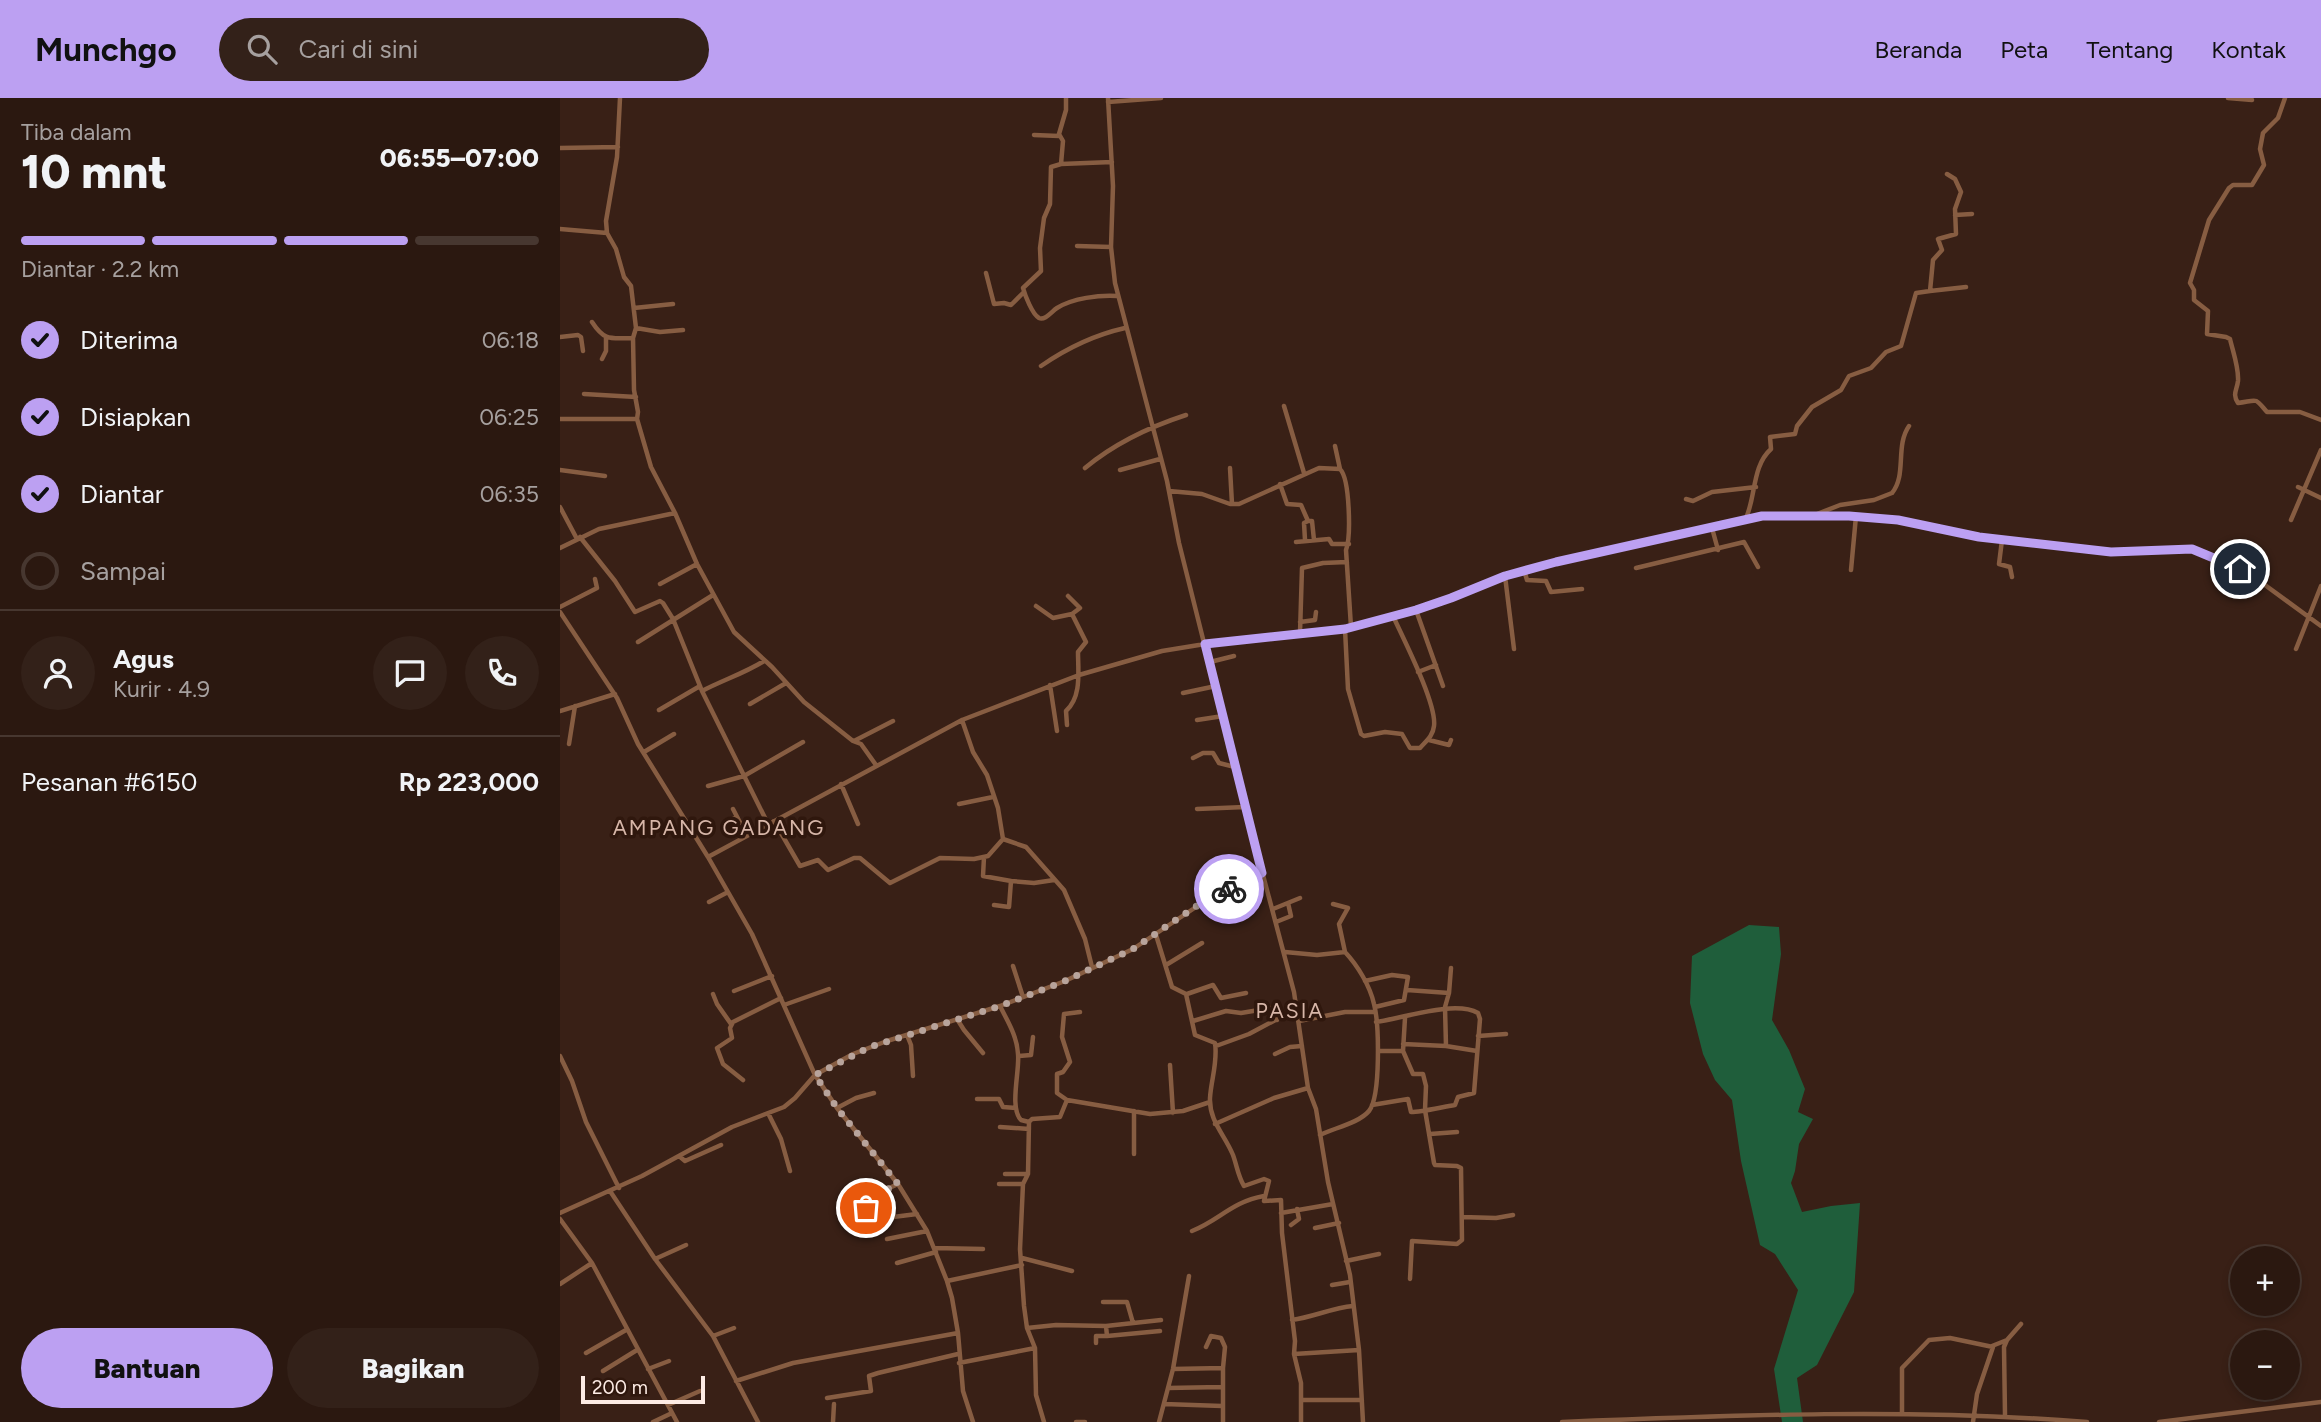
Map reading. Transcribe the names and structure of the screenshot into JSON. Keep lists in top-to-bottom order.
{
  "districts": ["AMPANG GADANG", "PASIA"],
  "scale_bar": "200 m",
  "page": {
    "header": "Munchgo",
    "search": "Cari di sini",
    "nav": [
      "Beranda",
      "Peta",
      "Tentang",
      "Kontak"
    ],
    "heading": ["10 mnt", "Tiba dalam", "06:55–07:00"],
    "panel": [
      "Agus",
      "Kurir · 4.9",
      "Pesanan #6150",
      "Rp 223,000"
    ],
    "bar": "Diantar · 2.2 km",
    "list": [
      ["Diterima", "06:18"],
      ["Disiapkan", "06:25"],
      ["Diantar", "06:35"],
      "Sampai"
    ],
    "map_buttons": ["+", "−"],
    "buttons": ["Bantuan", "Bagikan"],
    "scale": "200 m"
  }
}
